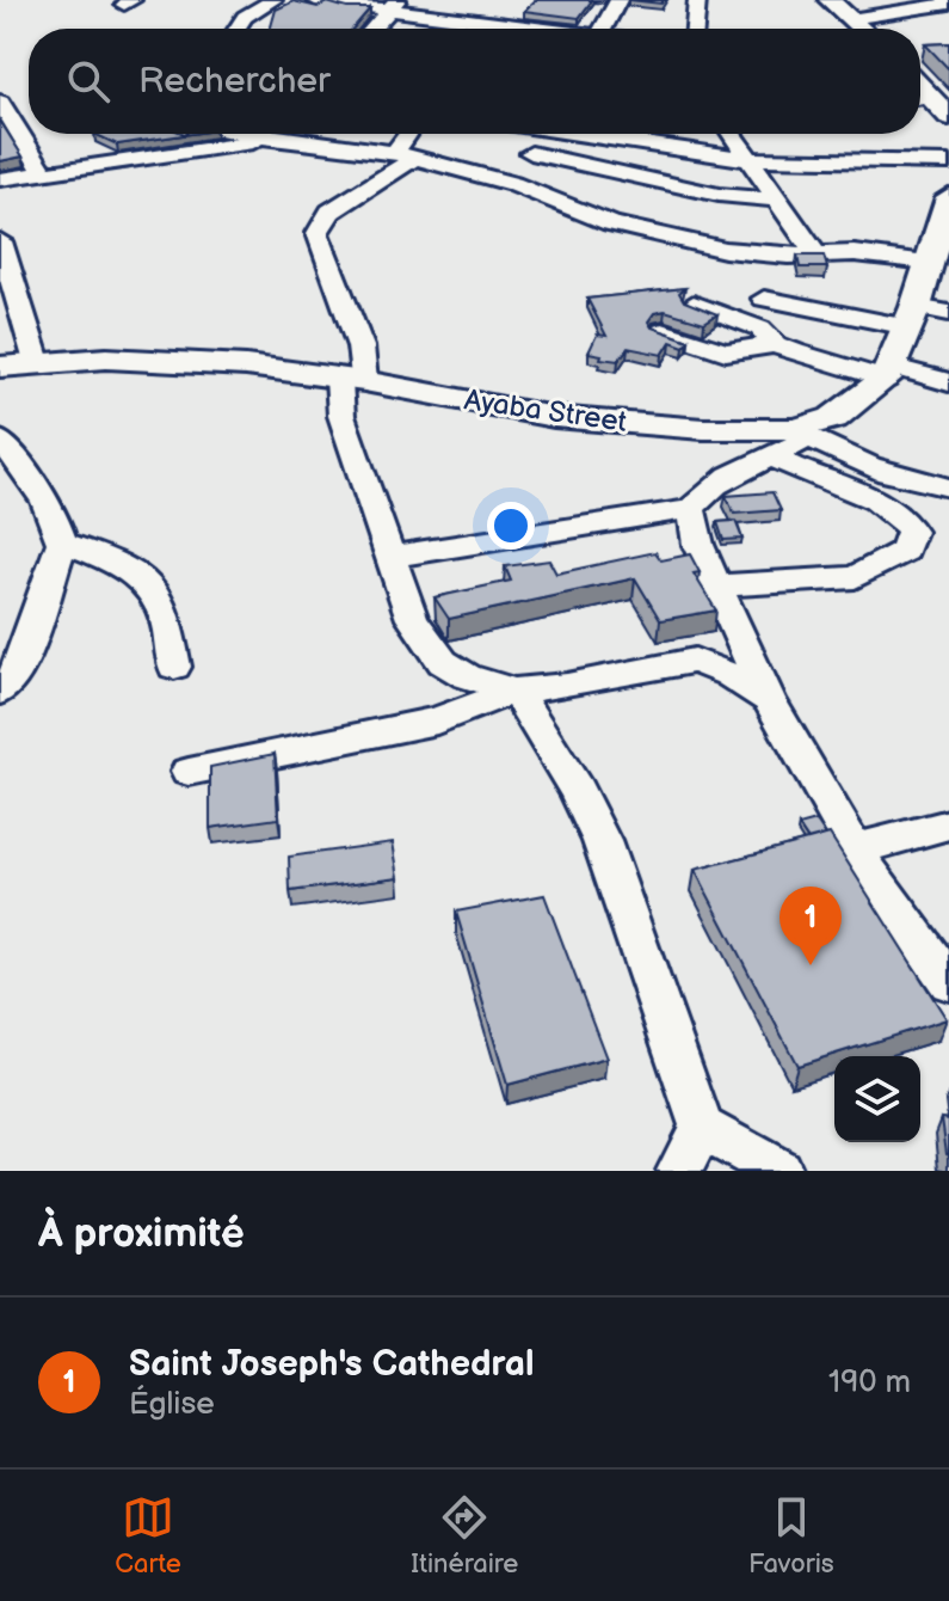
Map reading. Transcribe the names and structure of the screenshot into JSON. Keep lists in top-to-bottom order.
{
  "streets": {
    "main road": ["Ayaba Street"]
  },
  "page": {
    "search": "Rechercher",
    "pins": "1",
    "heading": "À proximité",
    "list": [
      {
        "mark": "1",
        "name": "Saint Joseph's Cathedral",
        "note": "Église",
        "value": "190 m"
      }
    ],
    "nav": ["Carte", "Itinéraire", "Favoris"]
  }
}
